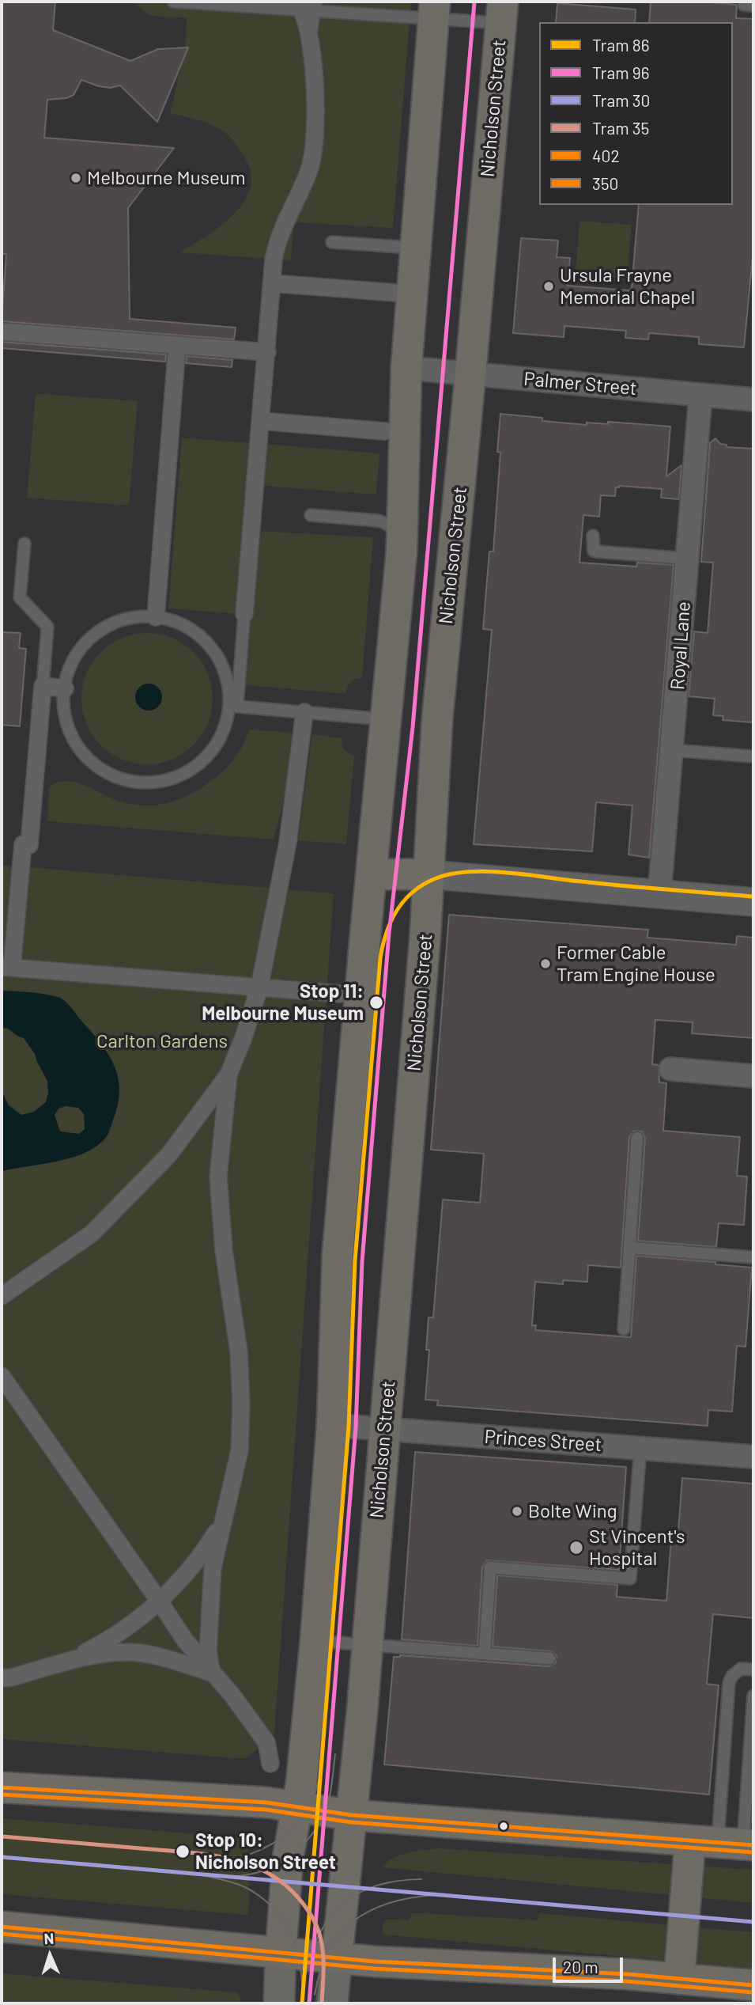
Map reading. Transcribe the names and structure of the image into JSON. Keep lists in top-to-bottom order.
{
  "streets": {
    "main road": ["Nicholson Street"],
    "street": ["Palmer Street", "Royal Lane", "Princes Street"]
  },
  "crossings": [
    ["Nicholson Street", "Palmer Street"],
    ["Nicholson Street", "Princes Street"],
    ["Palmer Street", "Royal Lane"]
  ],
  "parks": ["Carlton Gardens"],
  "places": [
    "Melbourne Museum",
    "Ursula Frayne Memorial Chapel",
    "Former Cable Tram Engine House",
    "Stop 11: Melbourne Museum",
    "Bolte Wing",
    "St Vincent's Hospital",
    "Stop 10: Nicholson Street"
  ],
  "lines": [
    "tram line 96",
    "tram line 86",
    "transit line 402",
    "transit line 350",
    "tram line 35",
    "tram line 30"
  ],
  "legend": [
    "Tram 86",
    "Tram 96",
    "Tram 30",
    "Tram 35",
    "402",
    "350"
  ],
  "scale_bar": "20 m",
  "north": "top"
}
